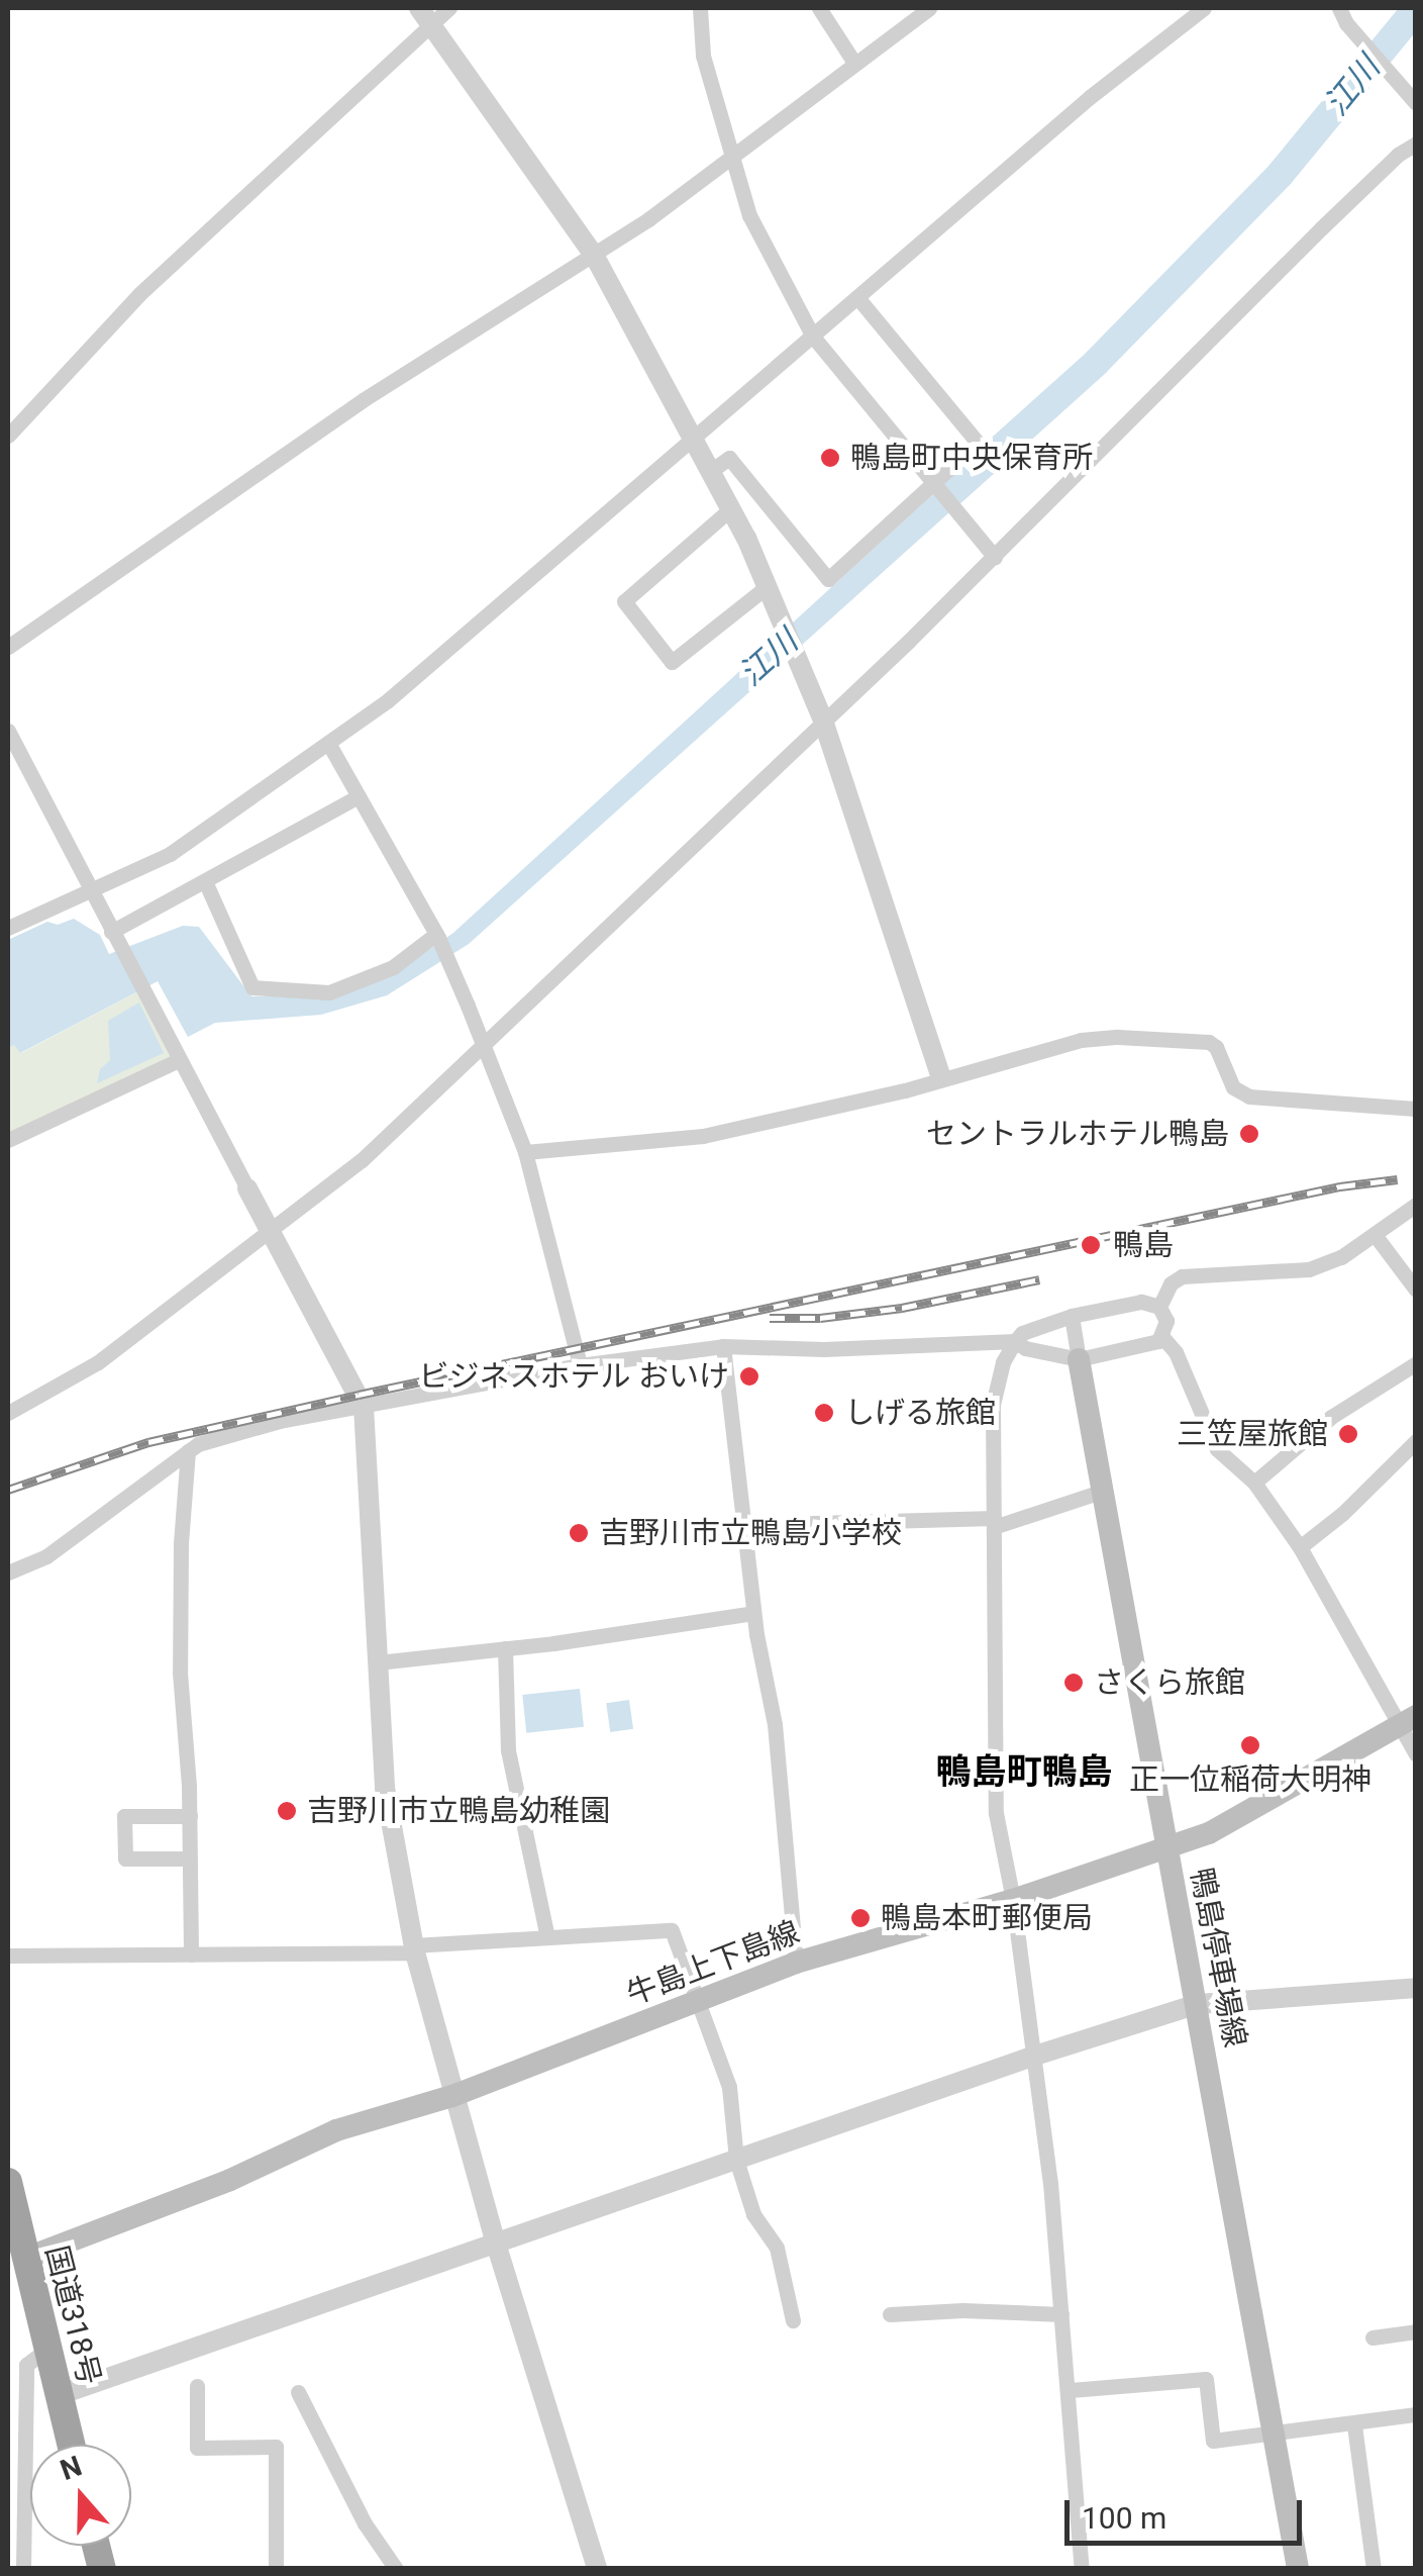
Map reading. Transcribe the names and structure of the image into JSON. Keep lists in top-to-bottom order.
{
  "streets": {
    "highway": ["国道318号"],
    "main road": ["鴨島停車場線", "牛島上下島線"]
  },
  "crossings": [
    ["鴨島停車場線", "牛島上下島線"],
    ["牛島上下島線", "国道318号"]
  ],
  "districts": ["鴨島町鴨島"],
  "water": ["江川"],
  "places": [
    "鴨島町中央保育所",
    "セントラルホテル鴨島",
    "鴨島",
    "ビジネスホテル おいけ",
    "しげる旅館",
    "三笠屋旅館",
    "吉野川市立鴨島小学校",
    "さくら旅館",
    "正一位稲荷大明神",
    "吉野川市立鴨島幼稚園",
    "鴨島本町郵便局"
  ],
  "scale_bar": "100 m",
  "north": "top"
}
